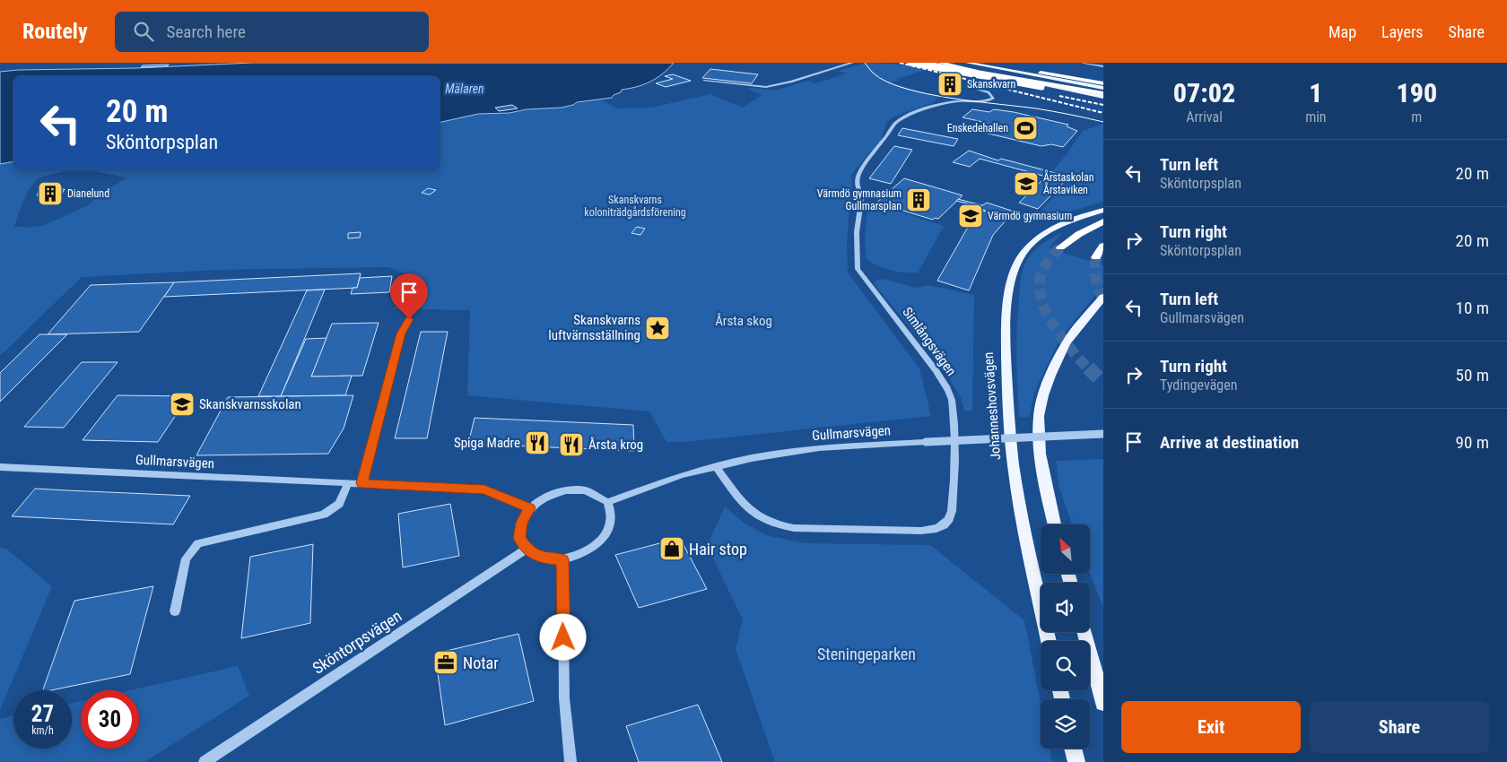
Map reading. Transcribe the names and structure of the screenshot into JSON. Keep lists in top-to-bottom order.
{
  "streets": {
    "main road": ["Johanneshovsvägen"],
    "street": ["Simlångsvägen", "Gullmarsvägen", "Sköntorpsvägen"]
  },
  "crossings": [
    ["Simlångsvägen", "Gullmarsvägen"],
    ["Gullmarsvägen", "Sköntorpsvägen"]
  ],
  "water": ["Mälaren"],
  "parks": ["Skanskvarns koloniträdgårdsförening", "Årsta skog", "Steningeparken"],
  "places": {
    "building": ["Skanskvarn", "Dianelund", "Värmdö gymnasium Gullmarsplan"],
    "sports": ["Enskedehallen"],
    "school or university": ["Årstaskolan Årstaviken", "Värmdö gymnasium", "Skanskvarnsskolan"],
    "place": ["Skanskvarns luftvärnsställning"],
    "restaurant": ["Spiga Madre", "Årsta krog"],
    "shop": ["Hair stop"],
    "office": ["Notar"]
  },
  "north": "top left",
  "page": {
    "header": "Routely",
    "search": "Search here",
    "nav": ["Map", "Layers", "Share"],
    "eta": [
      "07:02",
      "Arrival",
      "1",
      "min",
      "190",
      "m"
    ],
    "turn": ["20 m", "Sköntorpsplan"],
    "list": [
      {
        "name": "Turn left",
        "note": "Sköntorpsplan",
        "value": "20 m"
      },
      {
        "name": "Turn right",
        "note": "Sköntorpsplan",
        "value": "20 m"
      },
      {
        "name": "Turn left",
        "note": "Gullmarsvägen",
        "value": "10 m"
      },
      {
        "name": "Turn right",
        "note": "Tydingevägen",
        "value": "50 m"
      },
      {
        "name": "Arrive at destination",
        "value": "90 m"
      }
    ],
    "speed": "27 km/h",
    "limit": "30",
    "buttons": ["Exit", "Share"]
  }
}
